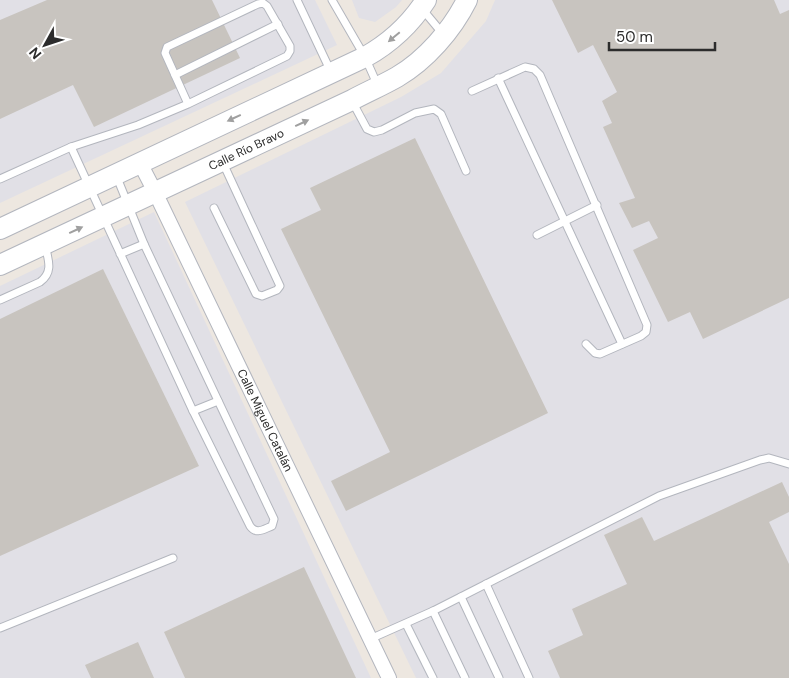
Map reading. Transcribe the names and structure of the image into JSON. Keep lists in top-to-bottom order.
{
  "streets": {
    "street": ["Calle Río Bravo", "Calle Miguel Catalán"]
  },
  "crossings": [
    ["Calle Río Bravo", "Calle Miguel Catalán"]
  ],
  "scale_bar": "50 m",
  "north": "bottom left"
}
